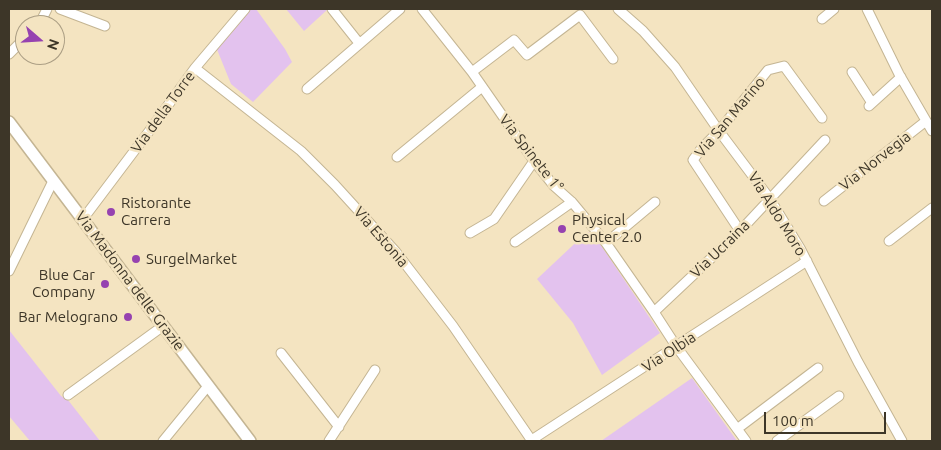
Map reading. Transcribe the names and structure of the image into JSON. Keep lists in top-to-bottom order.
{
  "streets": {
    "street": [
      "Via della Torre",
      "Via San Marino",
      "Via Spinete 1°",
      "Via Norvegia",
      "Via Aldo Moro",
      "Via Estonia",
      "Via Ucraina",
      "Via Madonna delle Grazie",
      "Via Olbia"
    ]
  },
  "crossings": [
    ["Via della Torre", "Via Estonia"],
    ["Via della Torre", "Via Madonna delle Grazie"],
    ["Via San Marino", "Via Aldo Moro"],
    ["Via San Marino", "Via Ucraina"],
    ["Via Spinete 1°", "Via Ucraina"],
    ["Via Spinete 1°", "Via Olbia"],
    ["Via Aldo Moro", "Via Ucraina"],
    ["Via Aldo Moro", "Via Olbia"],
    ["Via Estonia", "Via Olbia"]
  ],
  "places": [
    "Ristorante Carrera",
    "Physical Center 2.0",
    "SurgelMarket",
    "Blue Car Company",
    "Bar Melograno"
  ],
  "scale_bar": "100 m",
  "north": "right"
}
